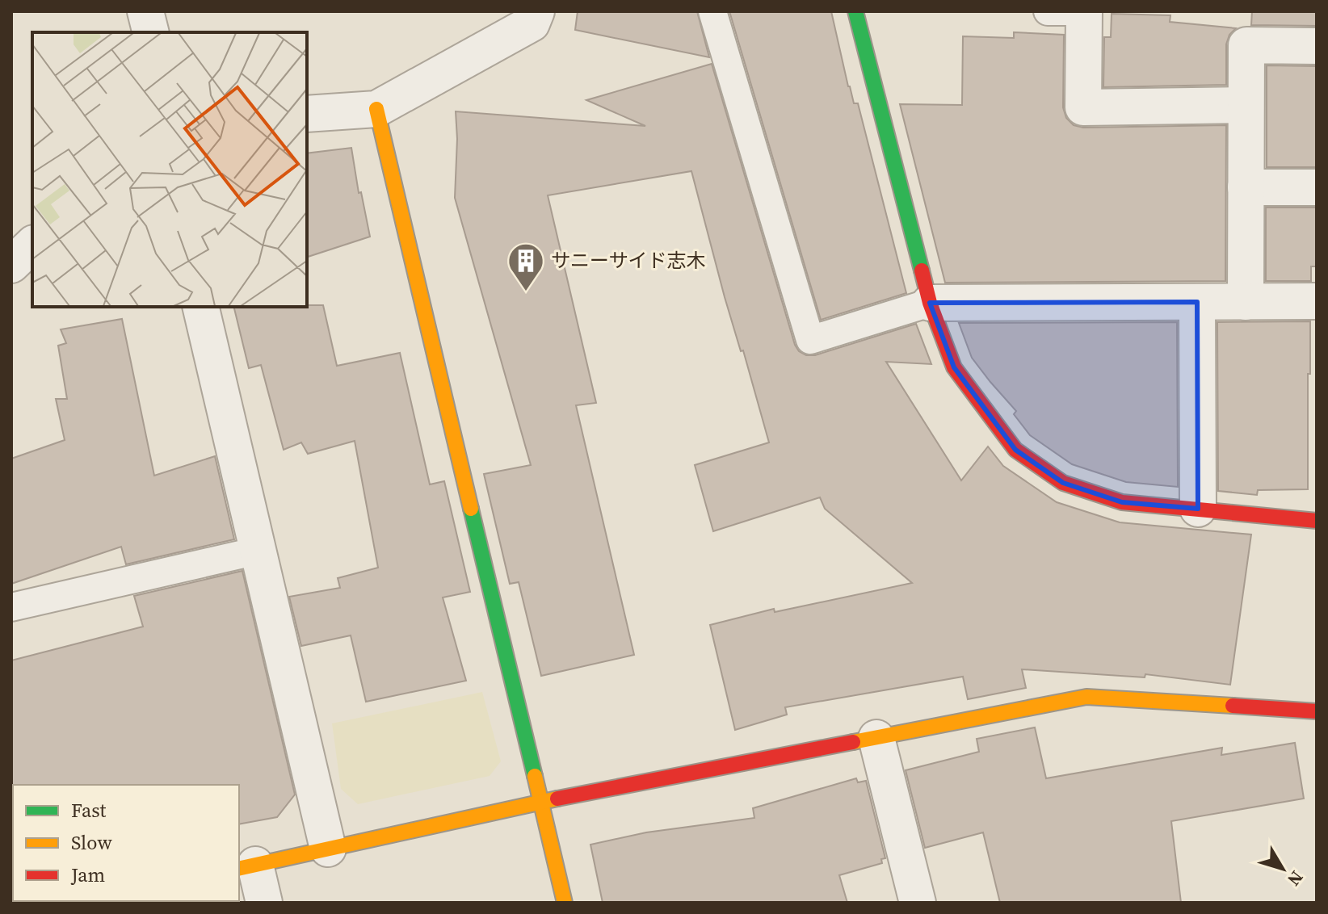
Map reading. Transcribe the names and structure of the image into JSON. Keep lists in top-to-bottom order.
{
  "places": {
    "building": ["サニーサイド志木"]
  },
  "legend": ["Fast", "Slow", "Jam"],
  "north": "bottom right"
}
